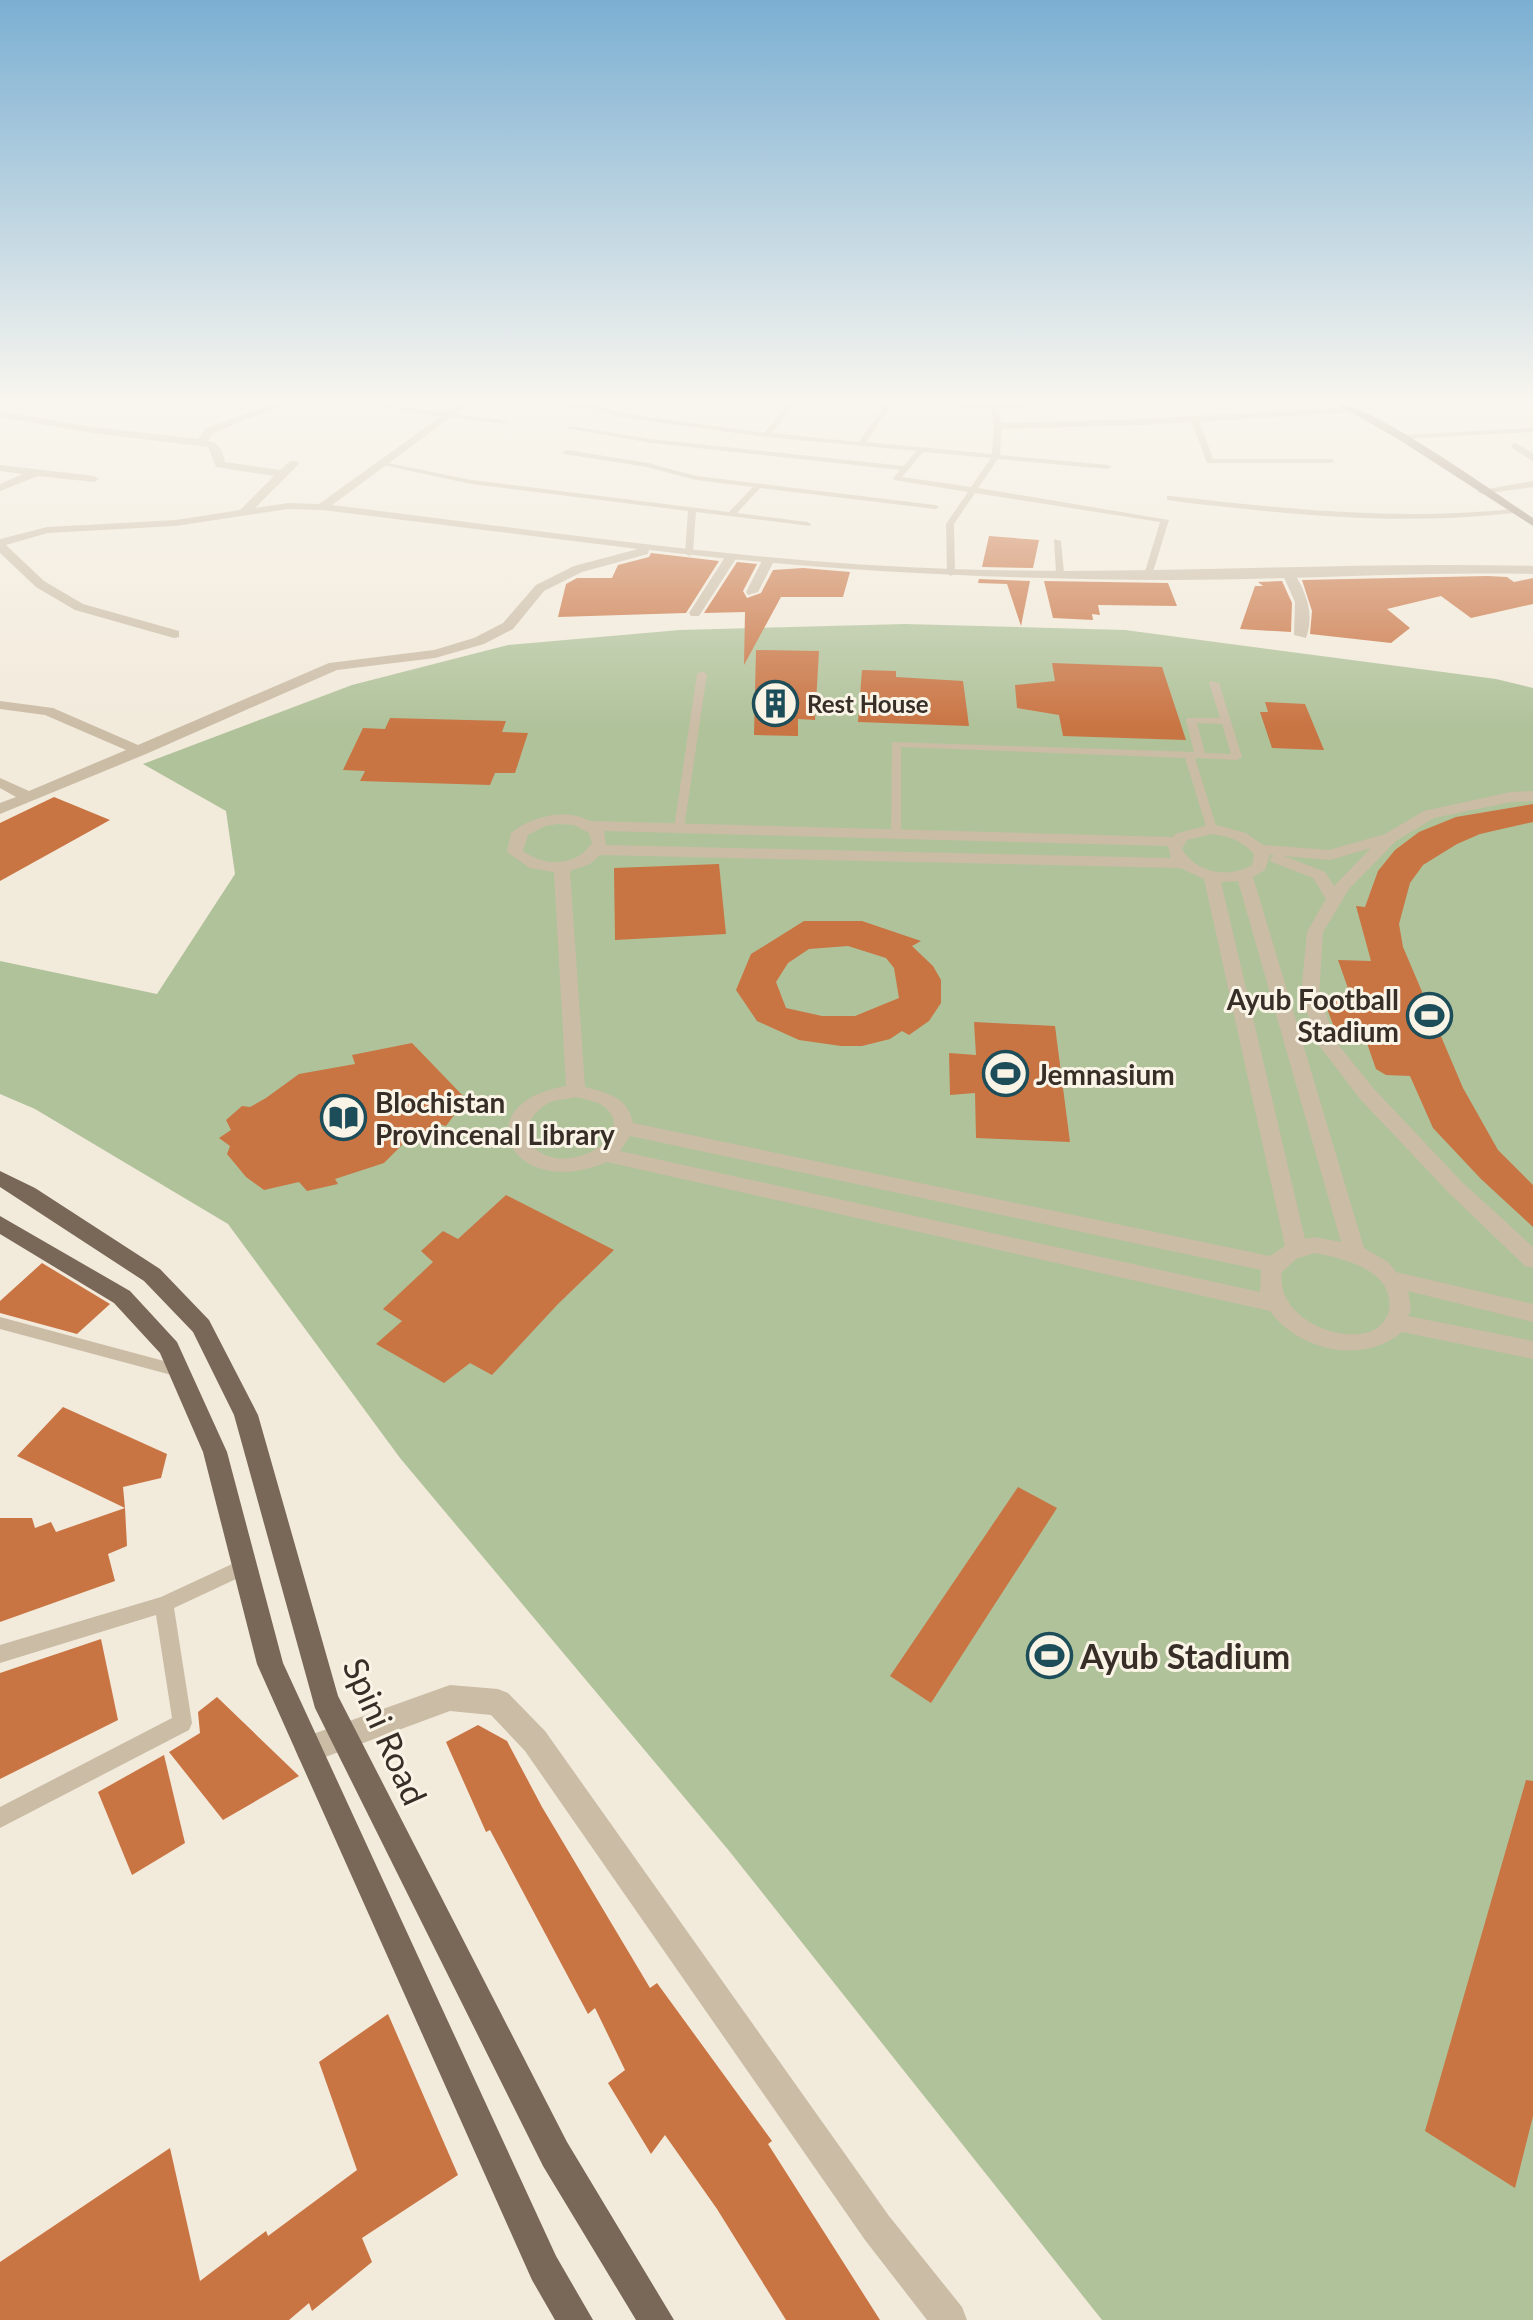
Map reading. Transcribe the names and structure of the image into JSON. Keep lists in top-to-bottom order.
{
  "streets": {
    "main road": ["Spini Road"]
  },
  "places": {
    "building": ["Rest House"],
    "sports": ["Ayub Football Stadium", "Jemnasium", "Ayub Stadium"],
    "library": ["Blochistan Provincenal Library"]
  }
}
